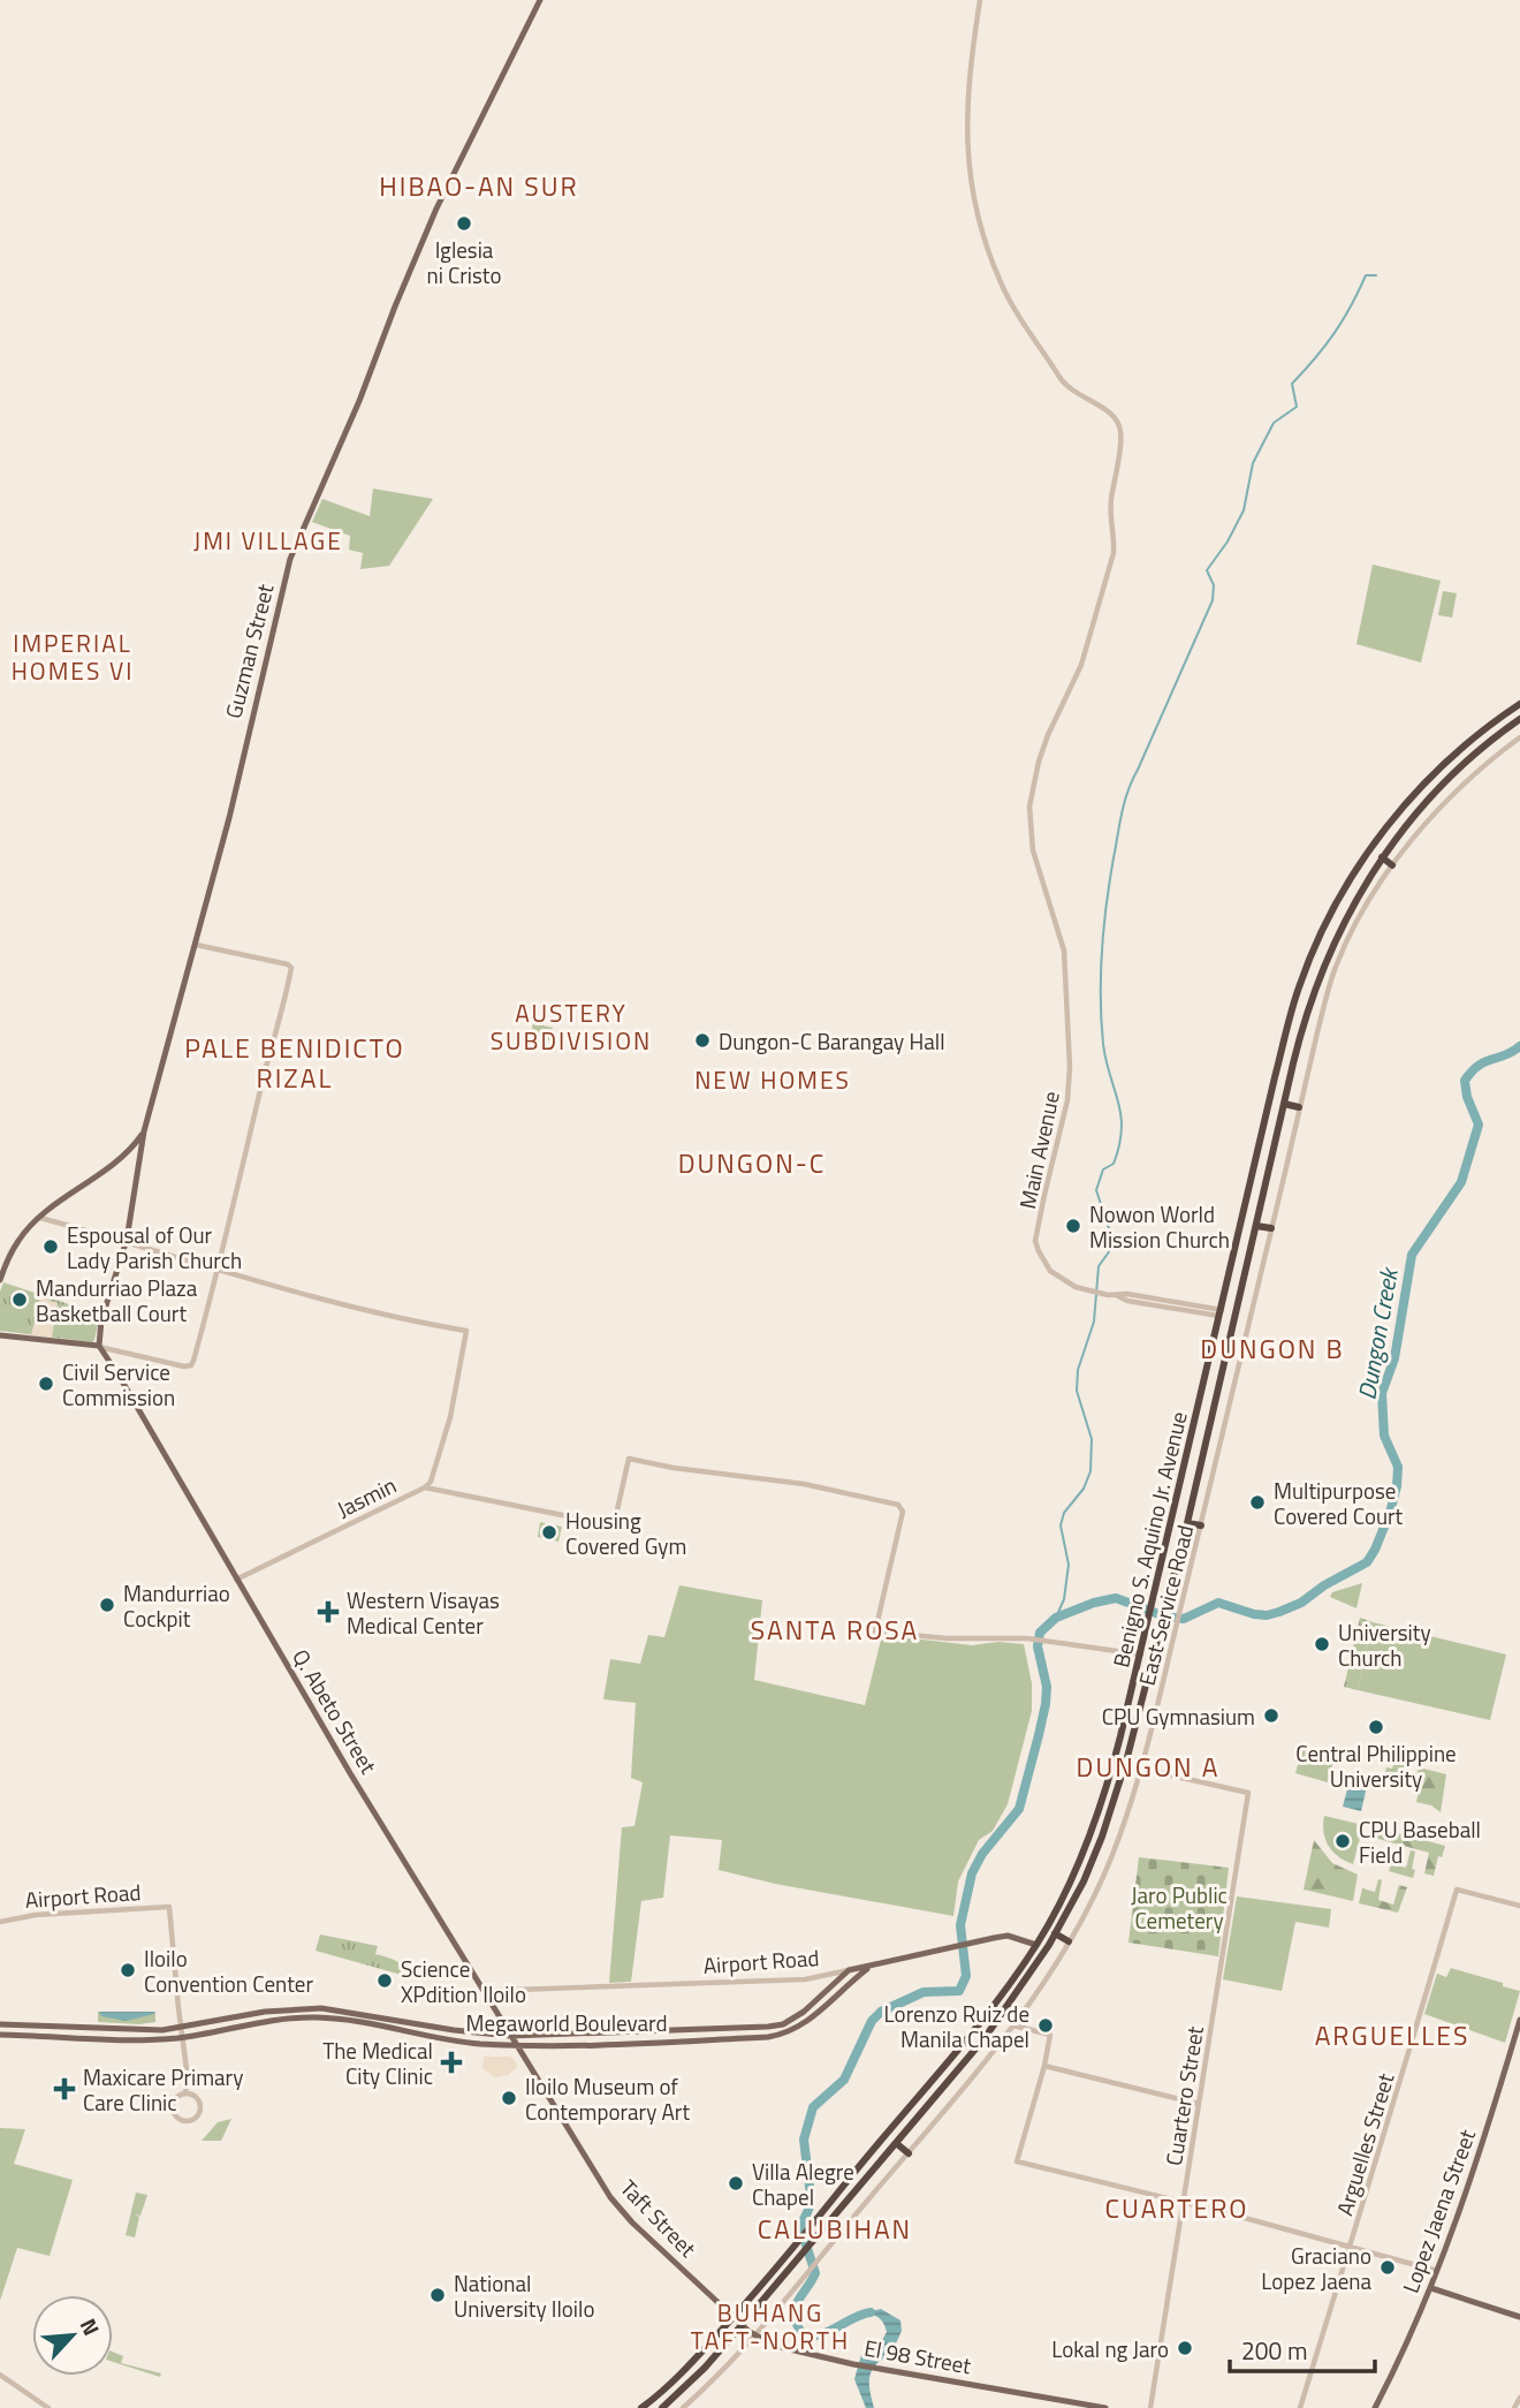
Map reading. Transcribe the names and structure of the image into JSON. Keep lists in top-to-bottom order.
{
  "streets": {
    "highway": ["Benigno S. Aquino Jr. Avenue"],
    "main road": [
      "Guzman Street",
      "Q. Abeto Street",
      "Airport Road",
      "Megaworld Boulevard",
      "Lopez Jaena Street",
      "Taft Street",
      "El 98 Street"
    ],
    "street": [
      "Main Avenue",
      "Jasmin",
      "East Service Road",
      "Cuartero Street",
      "Arguelles Street"
    ]
  },
  "crossings": [
    ["Guzman Street", "Q. Abeto Street"],
    ["Main Avenue", "Benigno S. Aquino Jr. Avenue"],
    ["Jasmin", "Benigno S. Aquino Jr. Avenue"],
    ["Jasmin", "Q. Abeto Street"],
    ["Benigno S. Aquino Jr. Avenue", "Airport Road"],
    ["Benigno S. Aquino Jr. Avenue", "Taft Street"],
    ["Benigno S. Aquino Jr. Avenue", "El 98 Street"],
    ["East Service Road", "Cuartero Street"],
    ["East Service Road", "El 98 Street"],
    ["Q. Abeto Street", "Airport Road"],
    ["Q. Abeto Street", "Megaworld Boulevard"],
    ["Q. Abeto Street", "Taft Street"],
    ["Airport Road", "Megaworld Boulevard"],
    ["Taft Street", "El 98 Street"]
  ],
  "districts": [
    "HIBAO-AN SUR",
    "JMI VILLAGE",
    "IMPERIAL HOMES VI",
    "AUSTERY SUBDIVISION",
    "PALE BENIDICTO RIZAL",
    "NEW HOMES",
    "DUNGON-C",
    "DUNGON B",
    "SANTA ROSA",
    "DUNGON A",
    "ARGUELLES",
    "CUARTERO",
    "CALUBIHAN",
    "BUHANG TAFT-NORTH"
  ],
  "water": ["Dungon Creek"],
  "parks": ["Jaro Public Cemetery"],
  "places": {
    "other": [
      "Iglesia ni Cristo",
      "Dungon-C Barangay Hall",
      "Nowon World Mission Church",
      "Espousal of Our Lady Parish Church",
      "Mandurriao Plaza Basketball Court",
      "Civil Service Commission",
      "Multipurpose Covered Court",
      "Housing Covered Gym",
      "Mandurriao Cockpit",
      "University Church",
      "CPU Gymnasium",
      "Central Philippine University",
      "CPU Baseball Field",
      "Iloilo Convention Center",
      "Science XPdition Iloilo",
      "Lorenzo Ruiz de Manila Chapel",
      "Iloilo Museum of Contemporary Art",
      "Villa Alegre Chapel",
      "Graciano Lopez Jaena",
      "National University Iloilo",
      "Lokal ng Jaro"
    ],
    "health": ["Western Visayas Medical Center", "The Medical City Clinic", "Maxicare Primary Care Clinic"]
  },
  "scale_bar": "200 m",
  "north": "top right"
}
